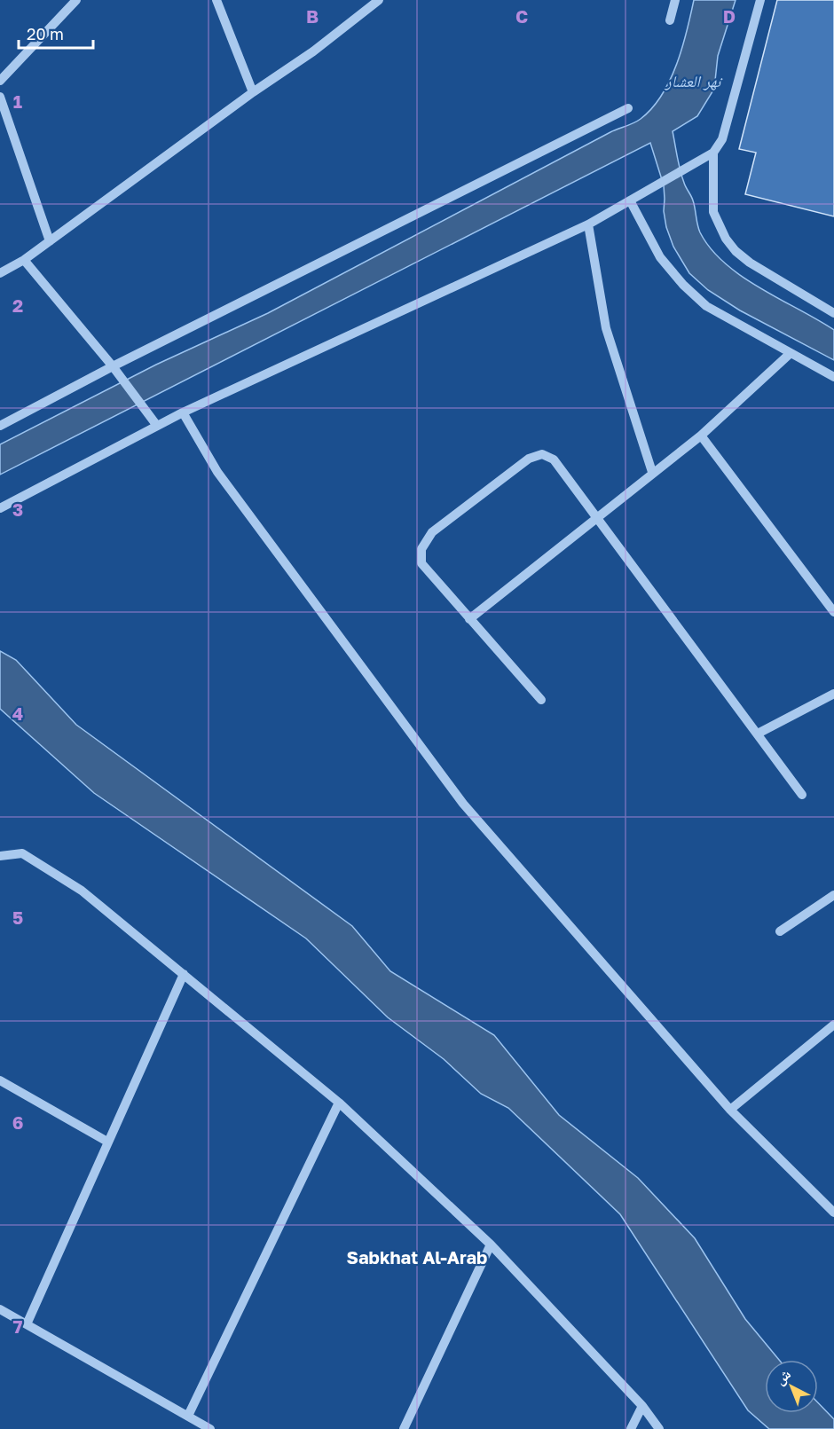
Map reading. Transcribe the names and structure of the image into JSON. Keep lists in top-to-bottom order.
{
  "districts": ["Sabkhat Al-Arab"],
  "water": ["نهر العشار"],
  "scale_bar": "20 m",
  "north": "top left",
  "grid": {
    "columns": ["B", "C", "D"],
    "rows": [
      "1",
      "2",
      "3",
      "4",
      "5",
      "6",
      "7"
    ]
  }
}
